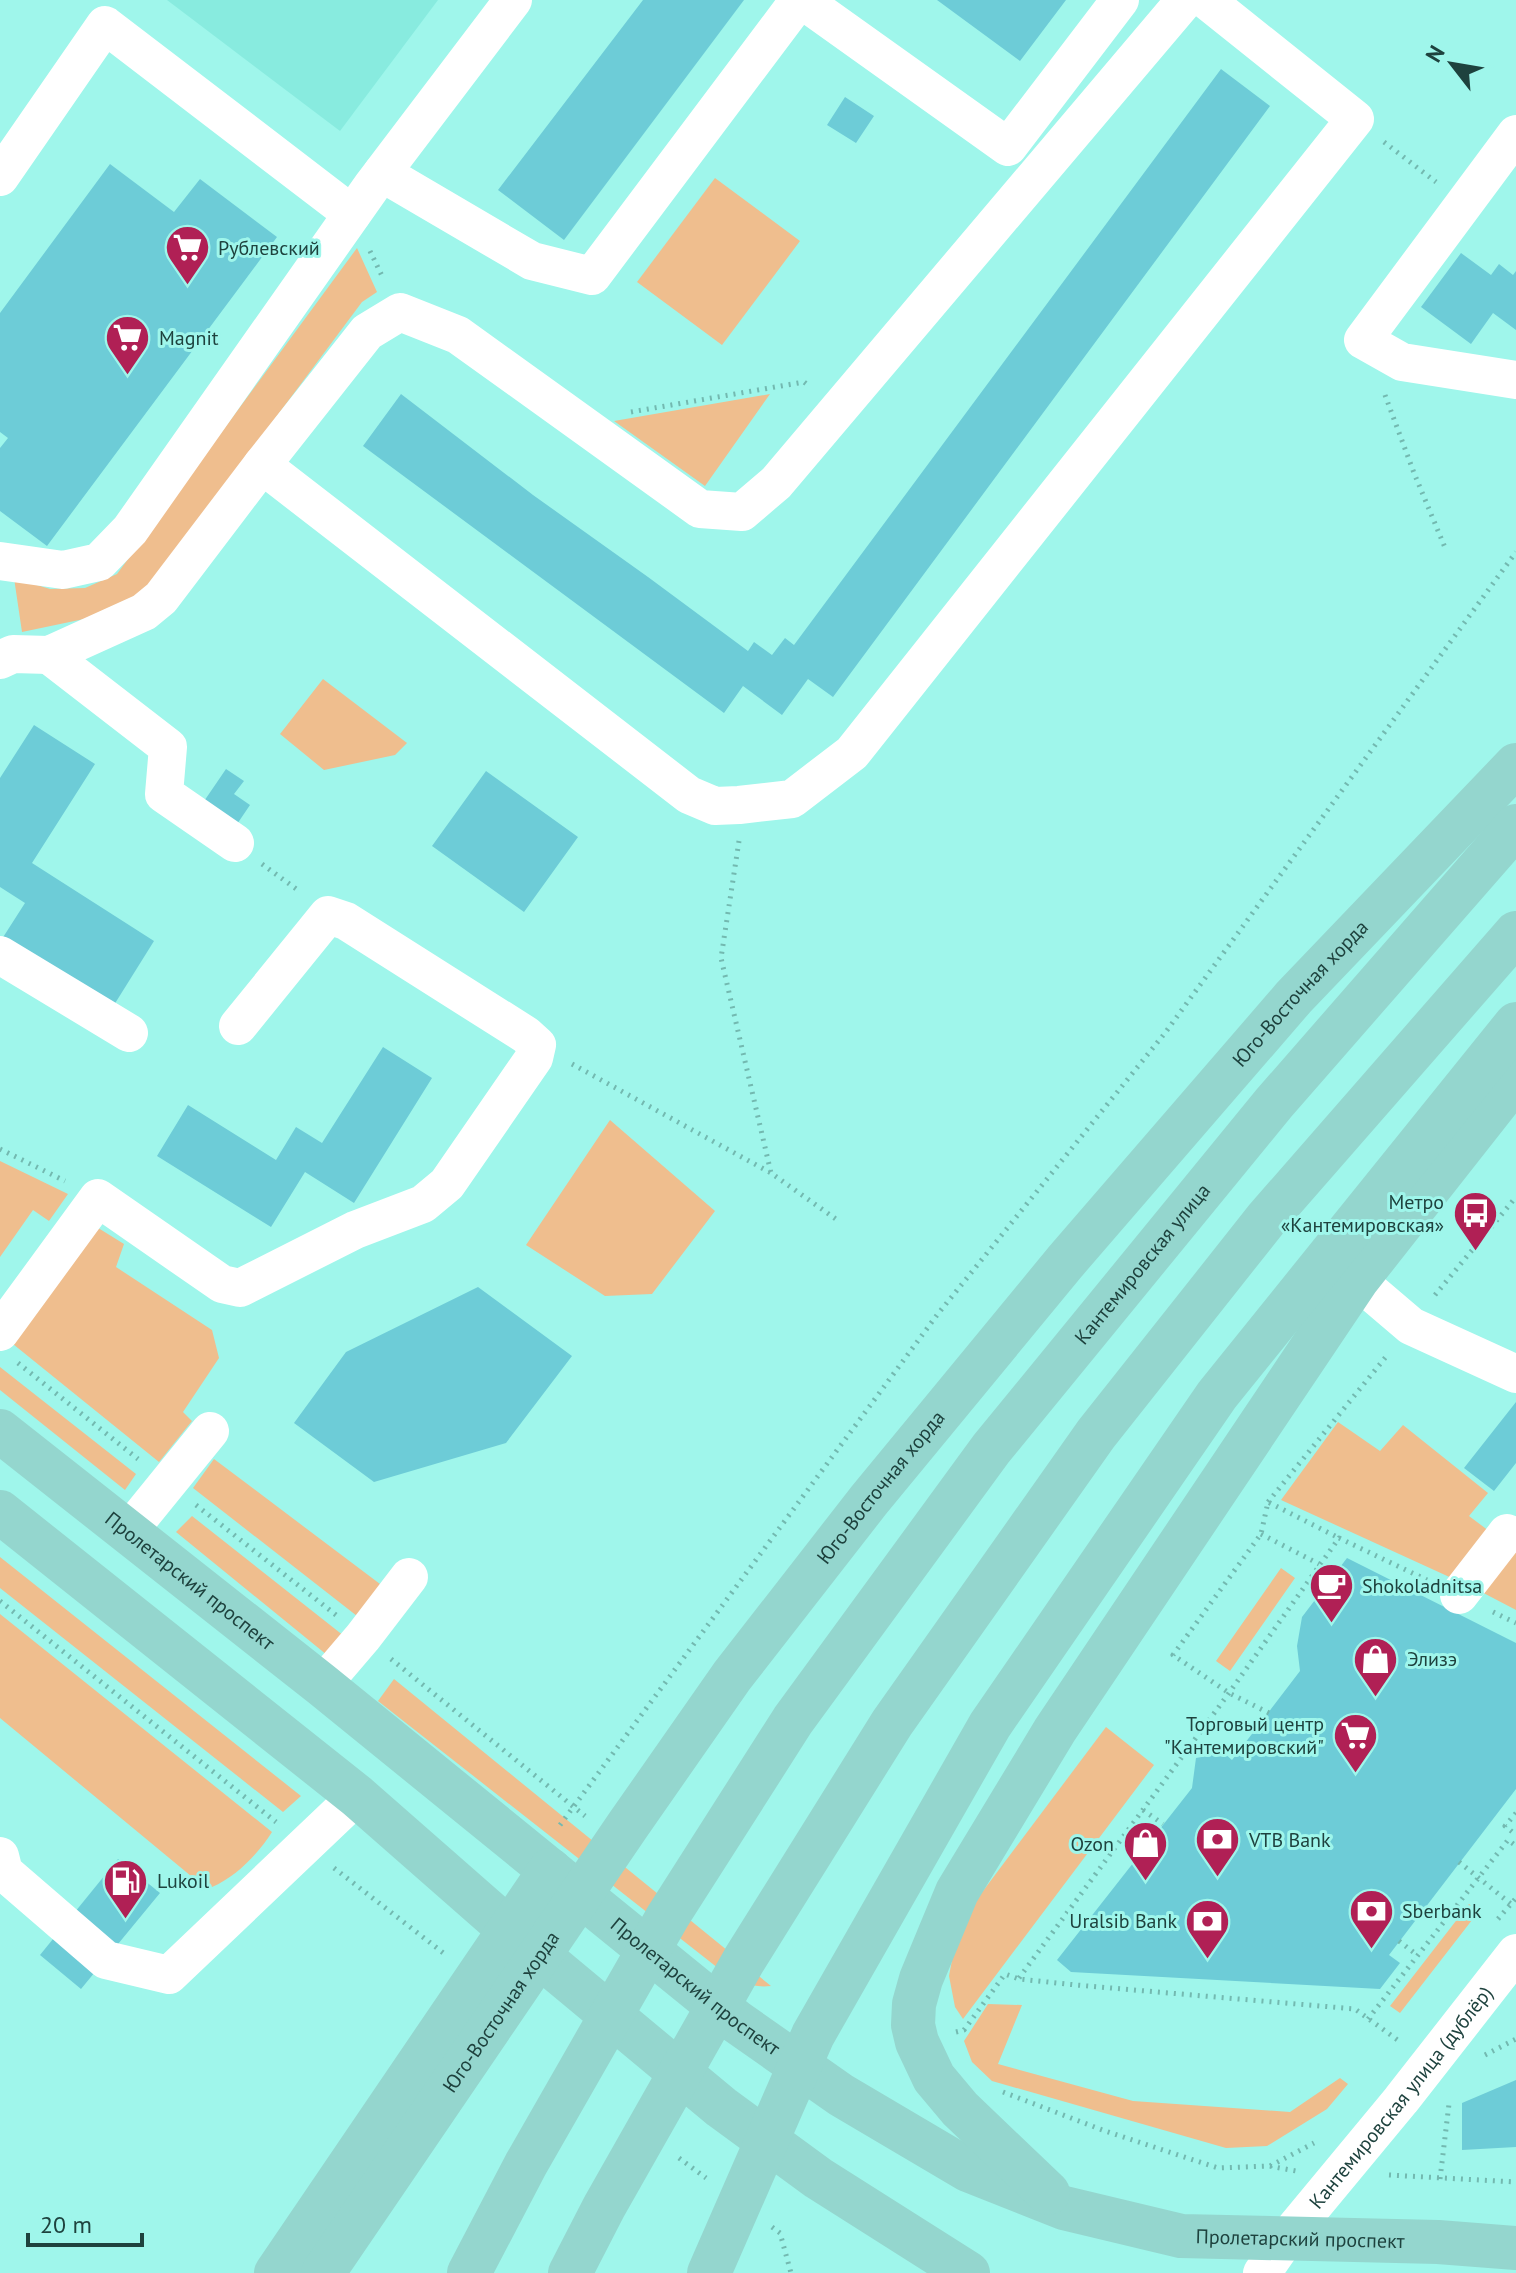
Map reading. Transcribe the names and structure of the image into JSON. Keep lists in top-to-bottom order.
{
  "streets": {
    "main road": ["Юго-Восточная хорда", "Кантемировская улица", "Пролетарский проспект"],
    "street": ["Кантемировская улица (дублёр)"]
  },
  "crossings": [
    ["Пролетарский проспект", "Кантемировская улица (дублёр)"]
  ],
  "places": {
    "supermarket": ["Рублевский", "Magnit", "Торговый центр \"Кантемировский\""],
    "bus stop": ["Метро «Кантемировская»"],
    "cafe": ["Shokoladnitsa"],
    "shop": ["Элизэ", "Ozon"],
    "bank": ["VTB Bank", "Sberbank", "Uralsib Bank"],
    "fuel station": ["Lukoil"]
  },
  "scale_bar": "20 m",
  "north": "top left"
}
